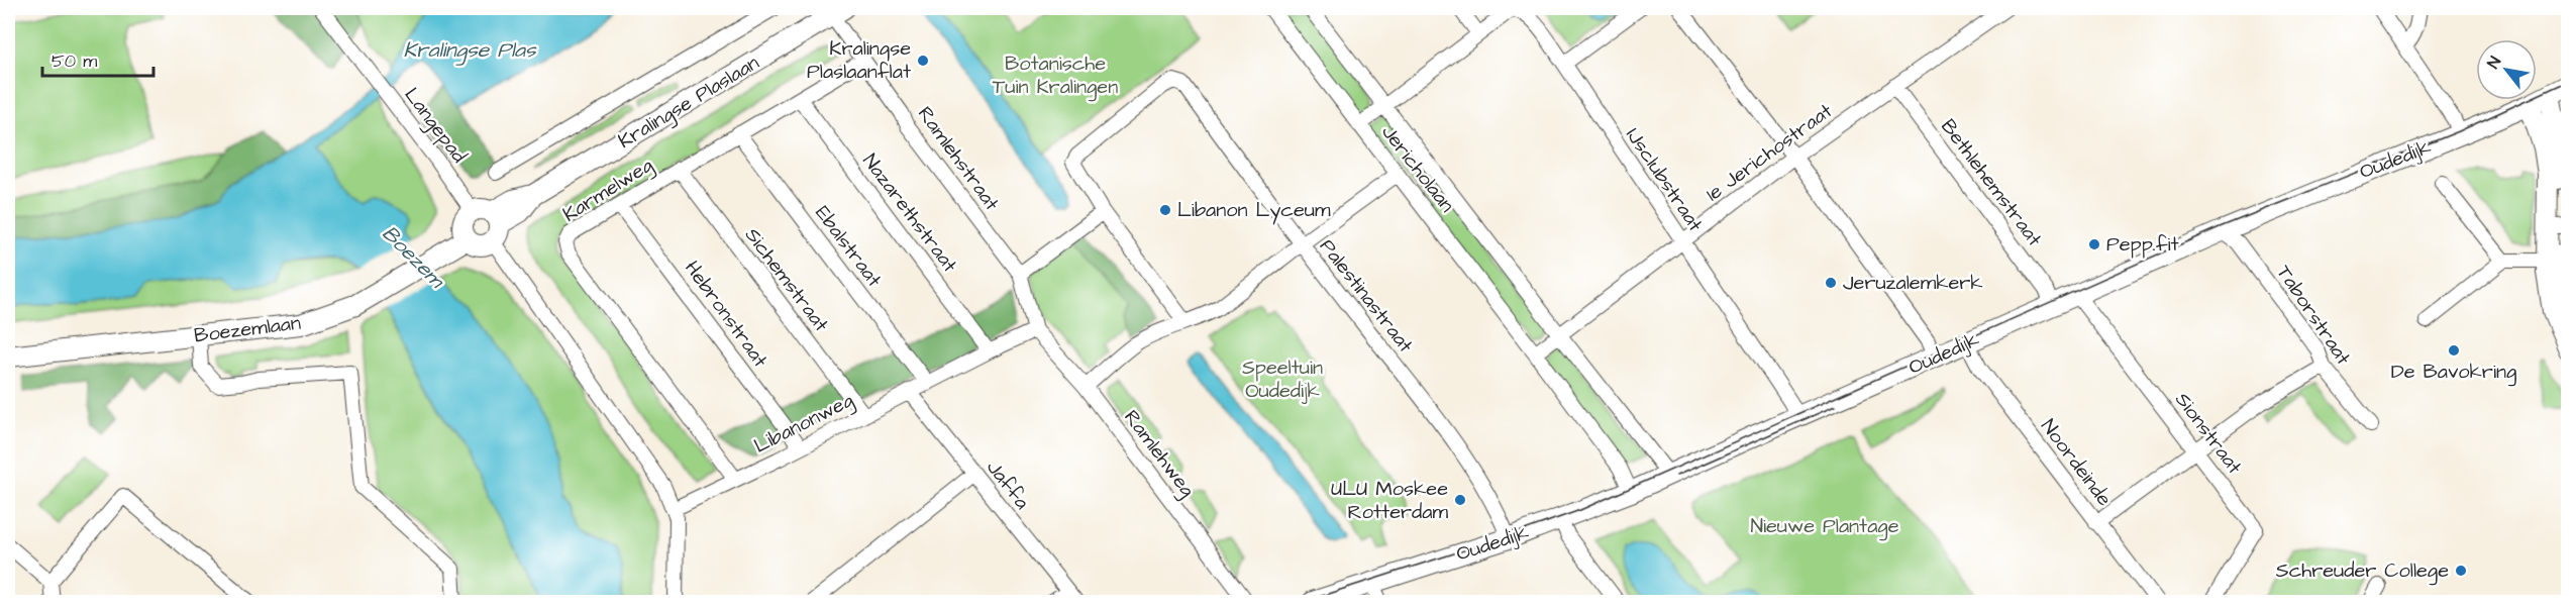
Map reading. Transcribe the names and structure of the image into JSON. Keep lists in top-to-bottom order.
{
  "streets": {
    "street": [
      "Kralingse Plaslaan",
      "Langepad",
      "1e Jerichostraat",
      "Ramlehstraat",
      "Oudedijk",
      "Jericholaan",
      "IJsclubstraat",
      "Bethlehemstraat",
      "Karmelweg",
      "Nazarethstraat",
      "Ebalstraat",
      "Sichemstraat",
      "Palestinastraat",
      "Hebronstraat",
      "Taborstraat",
      "Boezemlaan",
      "Libanonweg",
      "Sionstraat",
      "Ramlehweg",
      "Noordeinde",
      "Jaffa"
    ]
  },
  "crossings": [
    ["Kralingse Plaslaan", "Langepad"],
    ["Kralingse Plaslaan", "Ramlehstraat"],
    ["Kralingse Plaslaan", "Boezemlaan"],
    ["Langepad", "Boezemlaan"],
    ["1e Jerichostraat", "Jericholaan"],
    ["1e Jerichostraat", "IJsclubstraat"],
    ["1e Jerichostraat", "Bethlehemstraat"],
    ["Ramlehstraat", "Karmelweg"],
    ["Ramlehstraat", "Libanonweg"],
    ["Ramlehstraat", "Ramlehweg"],
    ["Oudedijk", "Jericholaan"],
    ["Oudedijk", "IJsclubstraat"],
    ["Oudedijk", "Bethlehemstraat"],
    ["Oudedijk", "Palestinastraat"],
    ["Oudedijk", "Taborstraat"],
    ["Oudedijk", "Sionstraat"],
    ["Oudedijk", "Noordeinde"],
    ["Karmelweg", "Nazarethstraat"],
    ["Karmelweg", "Ebalstraat"],
    ["Karmelweg", "Sichemstraat"],
    ["Karmelweg", "Hebronstraat"],
    ["Karmelweg", "Libanonweg"],
    ["Nazarethstraat", "Libanonweg"],
    ["Ebalstraat", "Libanonweg"],
    ["Sichemstraat", "Libanonweg"],
    ["Hebronstraat", "Libanonweg"],
    ["Libanonweg", "Ramlehweg"],
    ["Libanonweg", "Jaffa"]
  ],
  "water": ["Kralingse Plas", "Boezem"],
  "parks": ["Botanische Tuin Kralingen", "Speeltuin Oudedijk", "Nieuwe Plantage"],
  "places": [
    "Kralingse Plaslaanflat",
    "Libanon Lyceum",
    "Pepp.fit",
    "Jeruzalemkerk",
    "De Bavokring",
    "ULU Moskee Rotterdam",
    "Schreuder College"
  ],
  "scale_bar": "50 m",
  "north": "top left"
}
